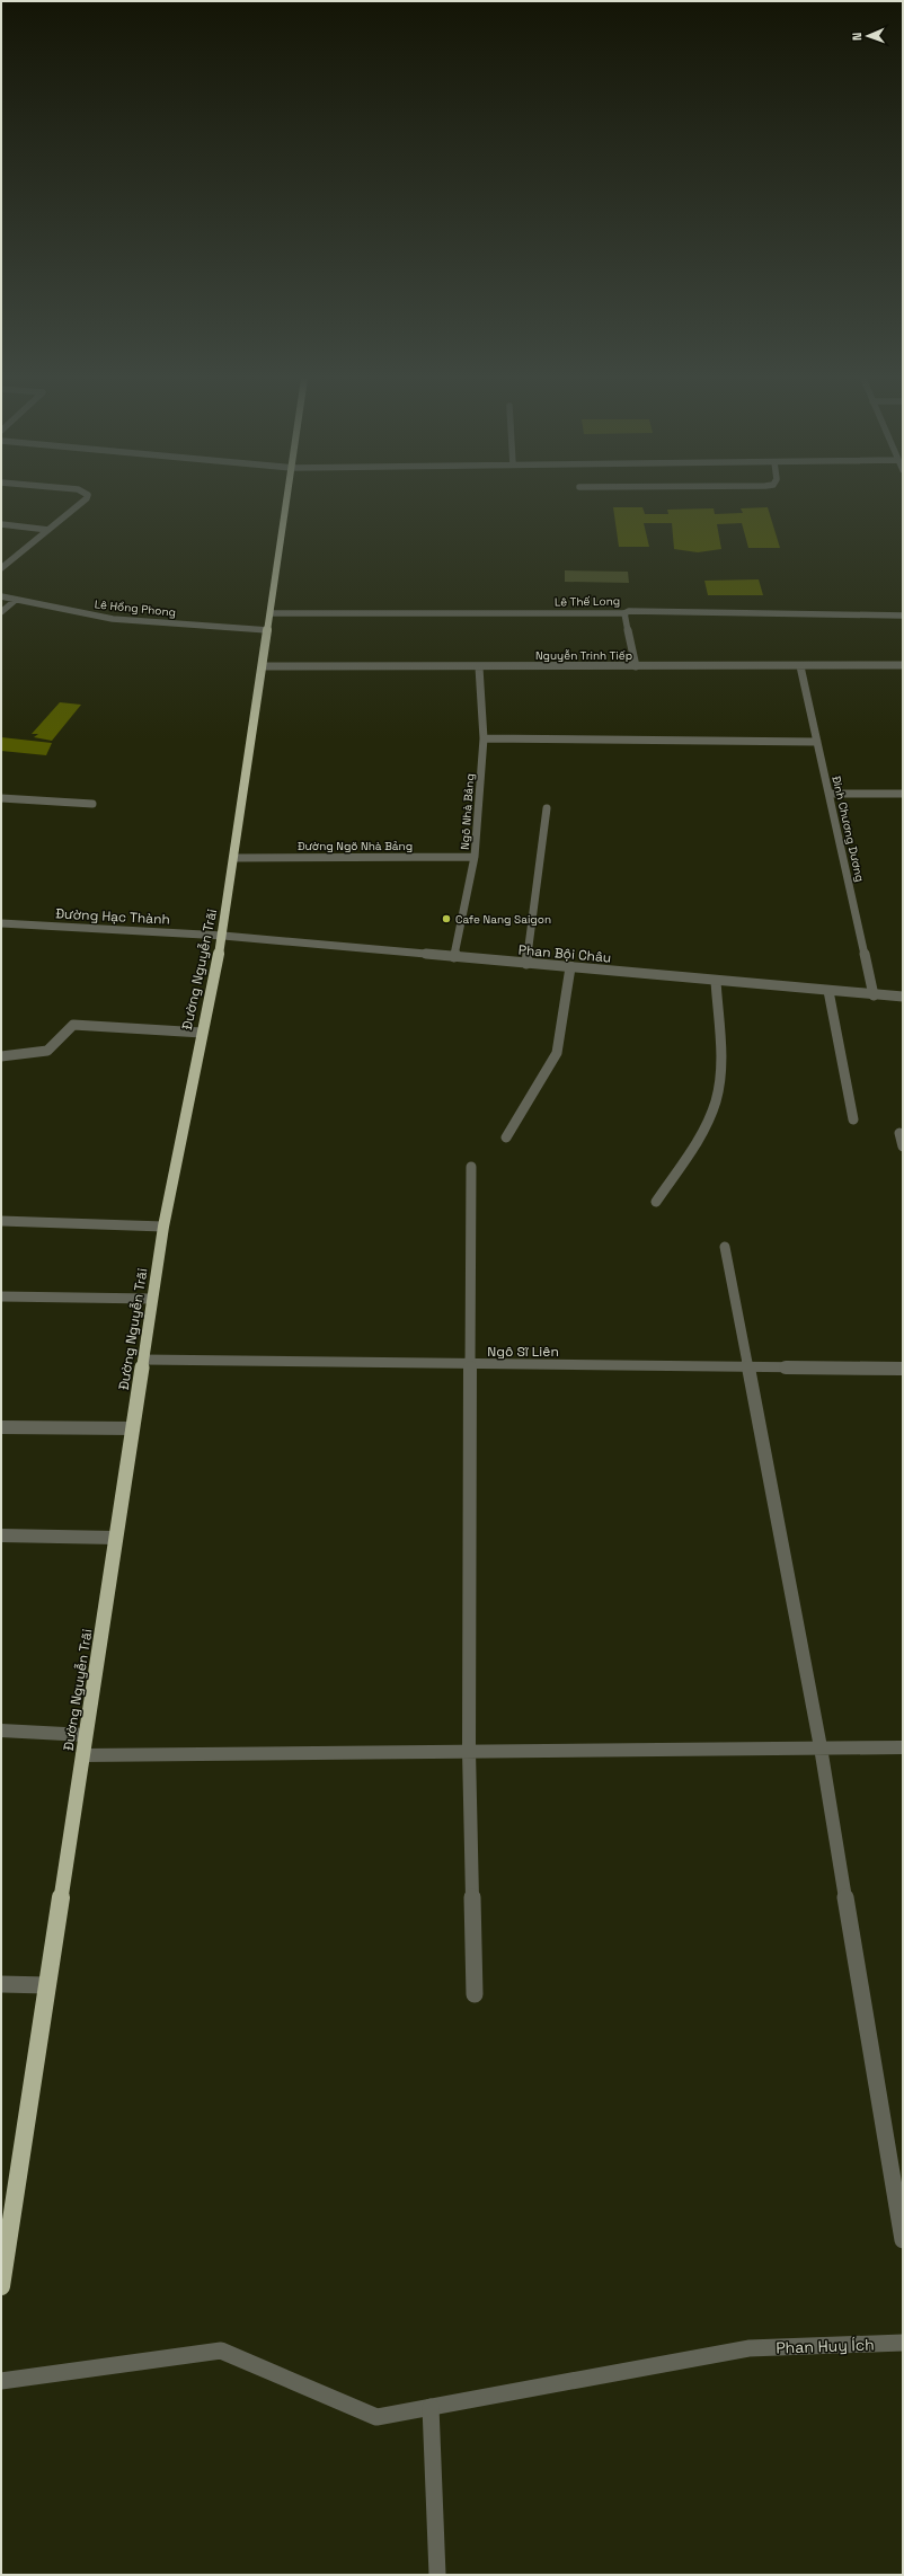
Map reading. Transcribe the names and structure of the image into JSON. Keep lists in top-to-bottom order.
{
  "streets": {
    "highway": ["Đường Nguyễn Trãi"],
    "street": [
      "Lê Thế Long",
      "Lê Hồng Phong",
      "Nguyễn Trinh Tiếp",
      "Ngõ Nhà Bảng",
      "Đinh Chương Dương",
      "Đường Ngõ Nhà Bảng",
      "Đường Hạc Thành",
      "Phan Bội Châu",
      "Ngô Sĩ Liên",
      "Phan Huy Ích"
    ]
  },
  "crossings": [
    ["Lê Thế Long", "Đường Nguyễn Trãi"],
    ["Lê Hồng Phong", "Đường Nguyễn Trãi"],
    ["Nguyễn Trinh Tiếp", "Ngõ Nhà Bảng"],
    ["Nguyễn Trinh Tiếp", "Đinh Chương Dương"],
    ["Nguyễn Trinh Tiếp", "Đường Nguyễn Trãi"],
    ["Ngõ Nhà Bảng", "Đường Ngõ Nhà Bảng"],
    ["Ngõ Nhà Bảng", "Phan Bội Châu"],
    ["Đinh Chương Dương", "Phan Bội Châu"],
    ["Đường Ngõ Nhà Bảng", "Đường Nguyễn Trãi"],
    ["Đường Hạc Thành", "Phan Bội Châu"],
    ["Đường Hạc Thành", "Đường Nguyễn Trãi"],
    ["Phan Bội Châu", "Đường Nguyễn Trãi"],
    ["Đường Nguyễn Trãi", "Ngô Sĩ Liên"]
  ],
  "places": ["Cafe Nang Saigon"],
  "north": "left"
}
